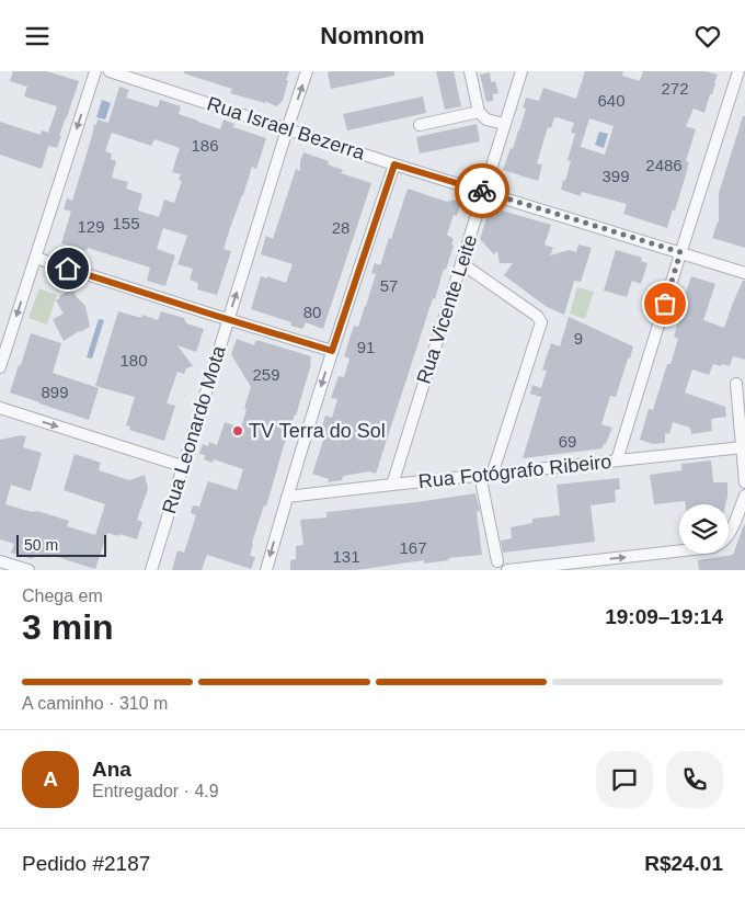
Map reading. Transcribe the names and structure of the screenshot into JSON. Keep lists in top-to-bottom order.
{
  "streets": {
    "street": [
      "Rua Israel Bezerra",
      "Rua Vicente Leite",
      "Rua Leonardo Mota",
      "Rua Fotógrafo Ribeiro"
    ]
  },
  "crossings": [
    ["Rua Israel Bezerra", "Rua Vicente Leite"],
    ["Rua Israel Bezerra", "Rua Leonardo Mota"],
    ["Rua Vicente Leite", "Rua Fotógrafo Ribeiro"]
  ],
  "one_way": ["Rua Leonardo Mota"],
  "places": ["TV Terra do Sol"],
  "house_numbers": [
    "272",
    "640",
    "186",
    "2486",
    "399",
    "155",
    "129",
    "28",
    "57",
    "80",
    "9",
    "91",
    "180",
    "259",
    "899",
    "69",
    "167",
    "131"
  ],
  "scale_bar": "50 m",
  "page": {
    "header": "Nomnom",
    "scale": "50 m",
    "heading": ["3 min", "Chega em", "19:09–19:14"],
    "panel": [
      "Ana",
      "Entregador · 4.9",
      "Pedido #2187",
      "R$24.01"
    ],
    "bar": "A caminho · 310 m",
    "round": "A"
  }
}
